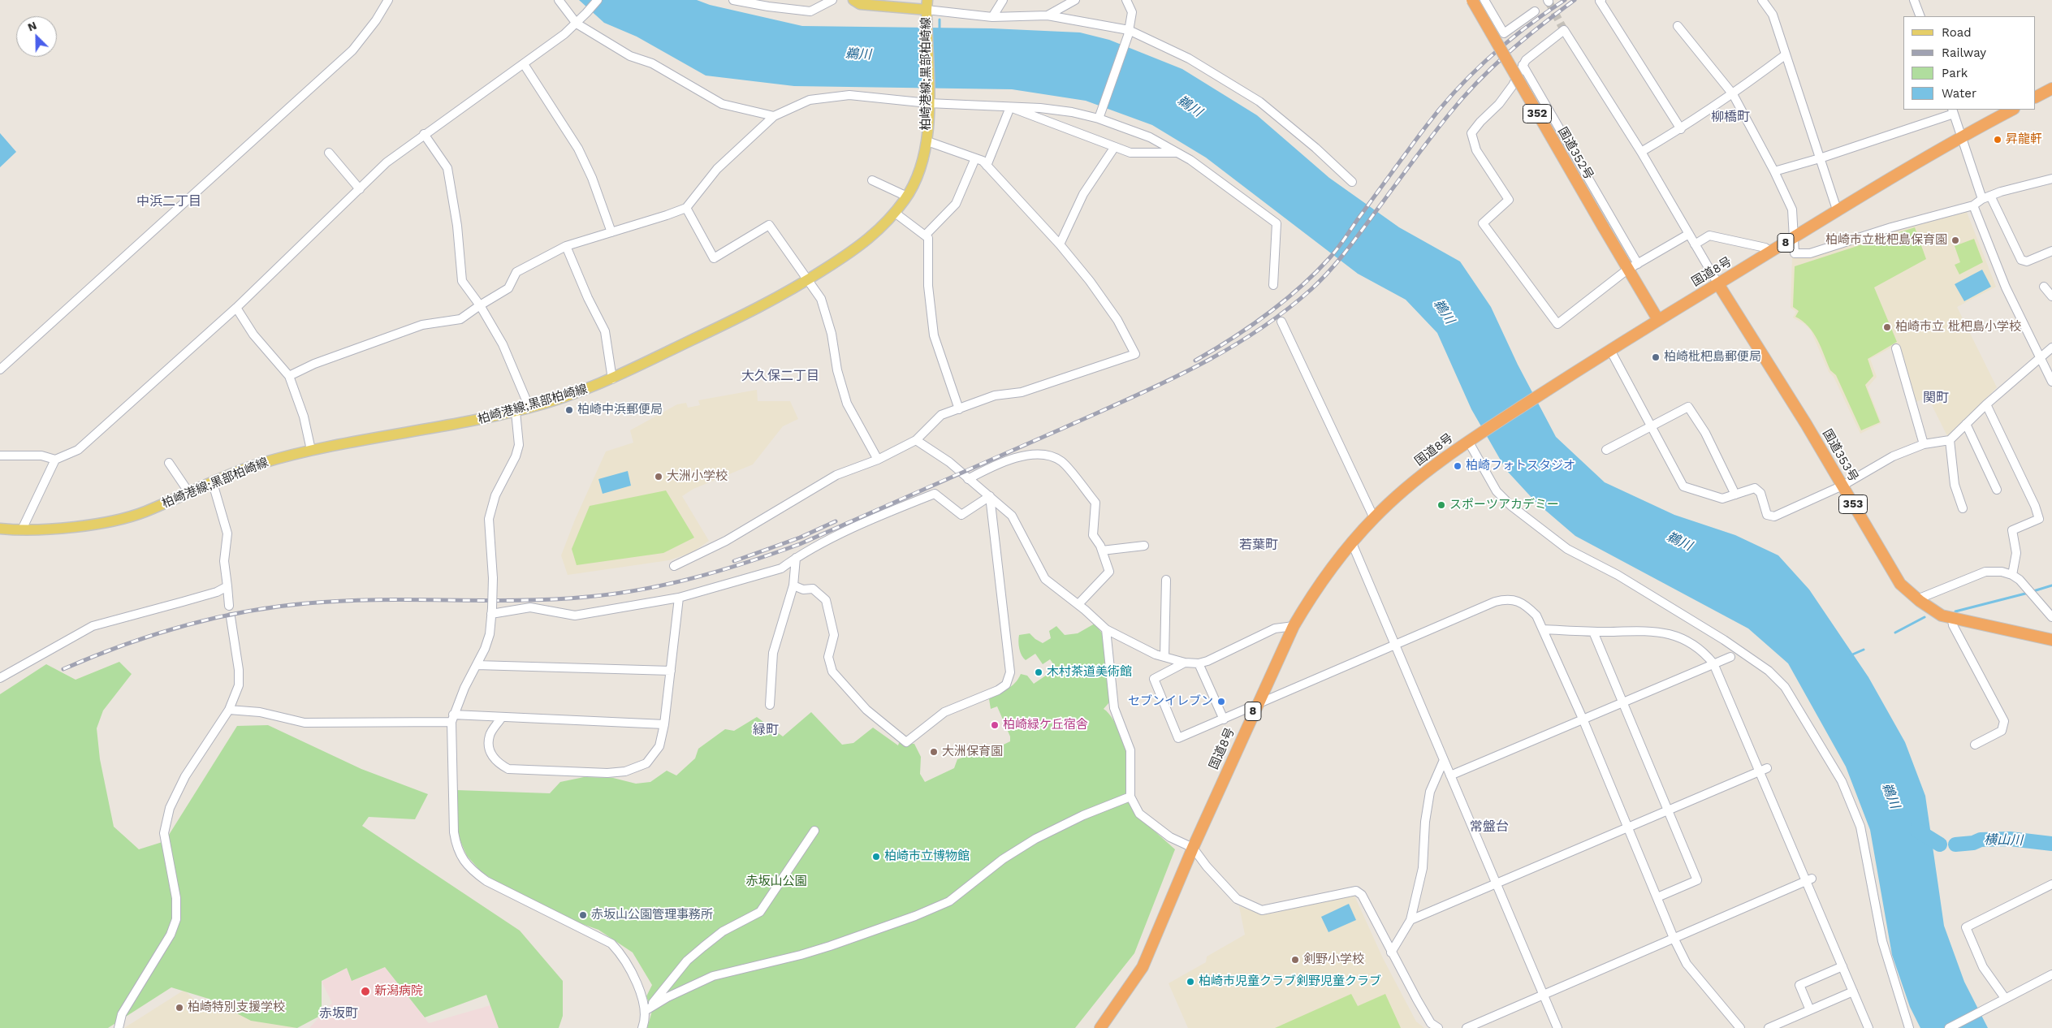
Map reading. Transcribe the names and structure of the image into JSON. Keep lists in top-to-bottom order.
{
  "streets": {
    "highway": [
      "352",
      "国道352号",
      "8",
      "国道8号",
      "国道353号",
      "353"
    ],
    "main road": ["柏崎港線;黒部柏崎線"]
  },
  "crossings": [
    ["国道352号", "国道8号"],
    ["国道8号", "国道353号"]
  ],
  "districts": [
    "柳橋町",
    "中浜二丁目",
    "大久保二丁目",
    "関町",
    "若葉町",
    "緑町",
    "常盤台",
    "赤坂町"
  ],
  "water": ["鵜川", "横山川"],
  "parks": ["赤坂山公園"],
  "places": [
    "昇龍軒",
    "柏崎市立枇杷島保育園",
    "柏崎市立 枇杷島小学校",
    "柏崎枇杷島郵便局",
    "柏崎中浜郵便局",
    "柏崎フォトスタジオ",
    "大洲小学校",
    "スポーツアカデミー",
    "木村茶道美術館",
    "セブンイレブン",
    "柏崎緑ケ丘宿舎",
    "大洲保育園",
    "柏崎市立博物館",
    "赤坂山公園管理事務所",
    "剣野小学校",
    "柏崎市児童クラブ剣野児童クラブ",
    "新潟病院",
    "柏崎特別支援学校"
  ],
  "legend": [
    "Road",
    "Railway",
    "Park",
    "Water"
  ],
  "north": "top left"
}
